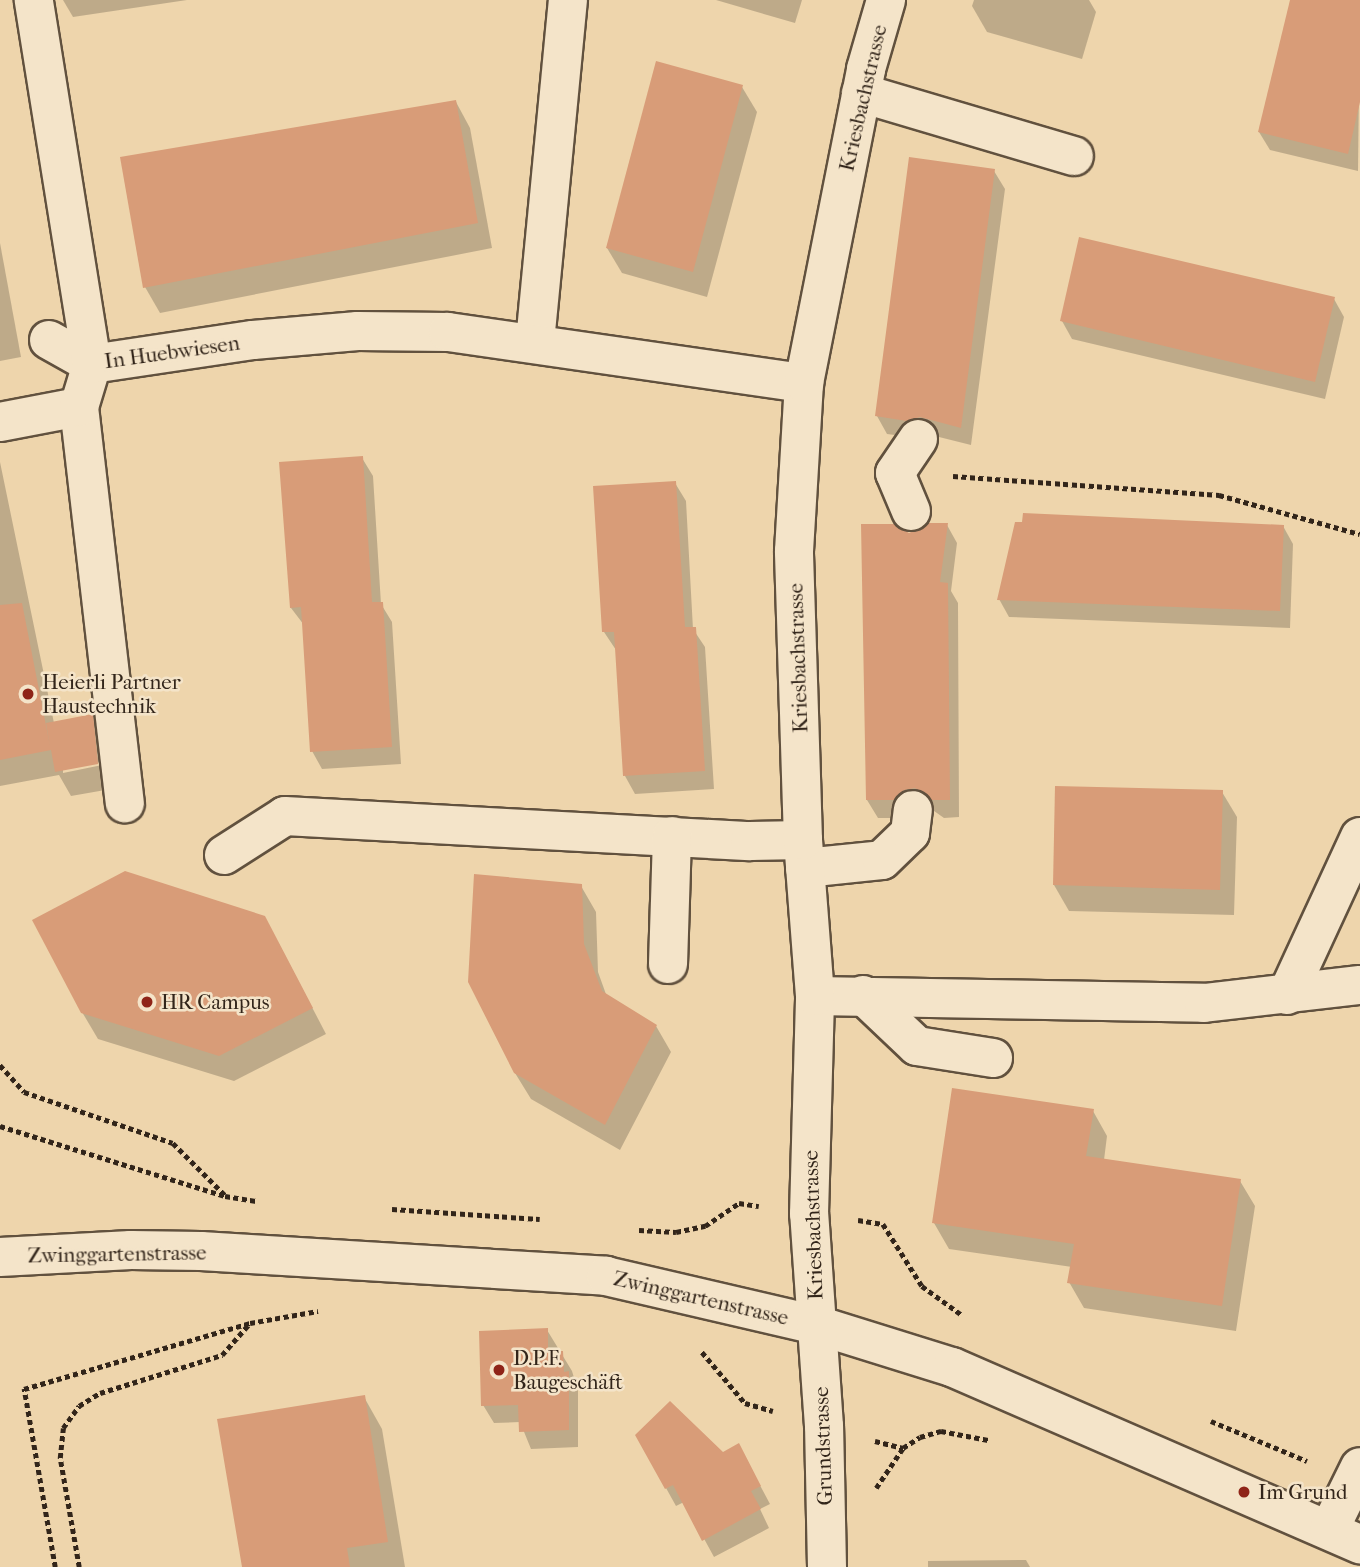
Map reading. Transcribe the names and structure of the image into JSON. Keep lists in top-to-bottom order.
{
  "streets": {
    "street": [
      "Kriesbachstrasse",
      "In Huebwiesen",
      "Zwinggartenstrasse",
      "Grundstrasse"
    ]
  },
  "crossings": [
    ["Kriesbachstrasse", "In Huebwiesen"],
    ["Kriesbachstrasse", "Zwinggartenstrasse"],
    ["Kriesbachstrasse", "Grundstrasse"],
    ["Zwinggartenstrasse", "Grundstrasse"]
  ],
  "places": [
    "Heierli Partner Haustechnik",
    "HR Campus",
    "D.P.F. Baugeschäft",
    "Im Grund"
  ]
}
